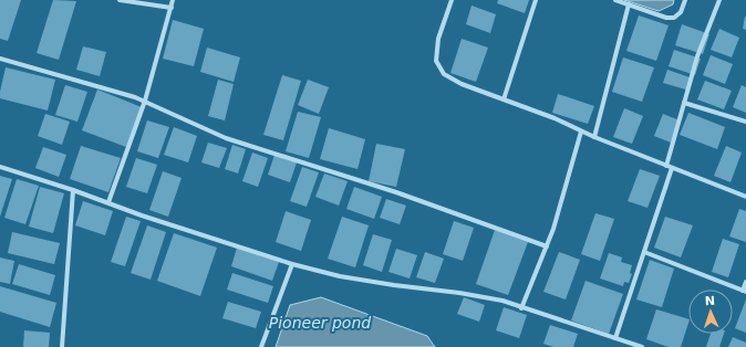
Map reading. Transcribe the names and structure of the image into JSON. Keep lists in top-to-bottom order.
{
  "water": ["Pioneer pond"],
  "north": "top"
}
